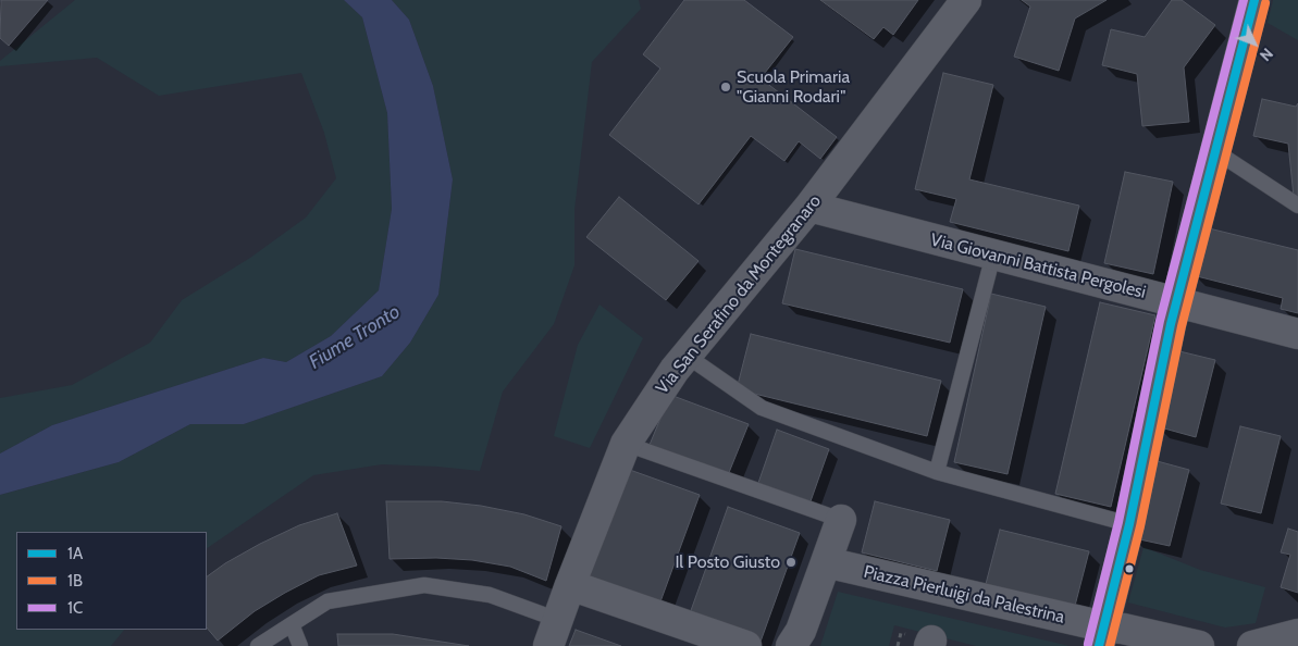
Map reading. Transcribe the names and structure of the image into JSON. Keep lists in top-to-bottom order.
{
  "streets": {
    "street": ["Via Giovanni Battista Pergolesi", "Via San Serafino da Montegranaro", "Piazza Pierluigi da Palestrina"]
  },
  "crossings": [
    ["Via Giovanni Battista Pergolesi", "Via San Serafino da Montegranaro"]
  ],
  "water": ["Fiume Tronto"],
  "places": ["Scuola Primaria \"Gianni Rodari\"", "Il Posto Giusto"],
  "lines": ["transit line 1A", "transit line 1C", "transit line 1B"],
  "legend": ["1A", "1B", "1C"],
  "north": "bottom right"
}
